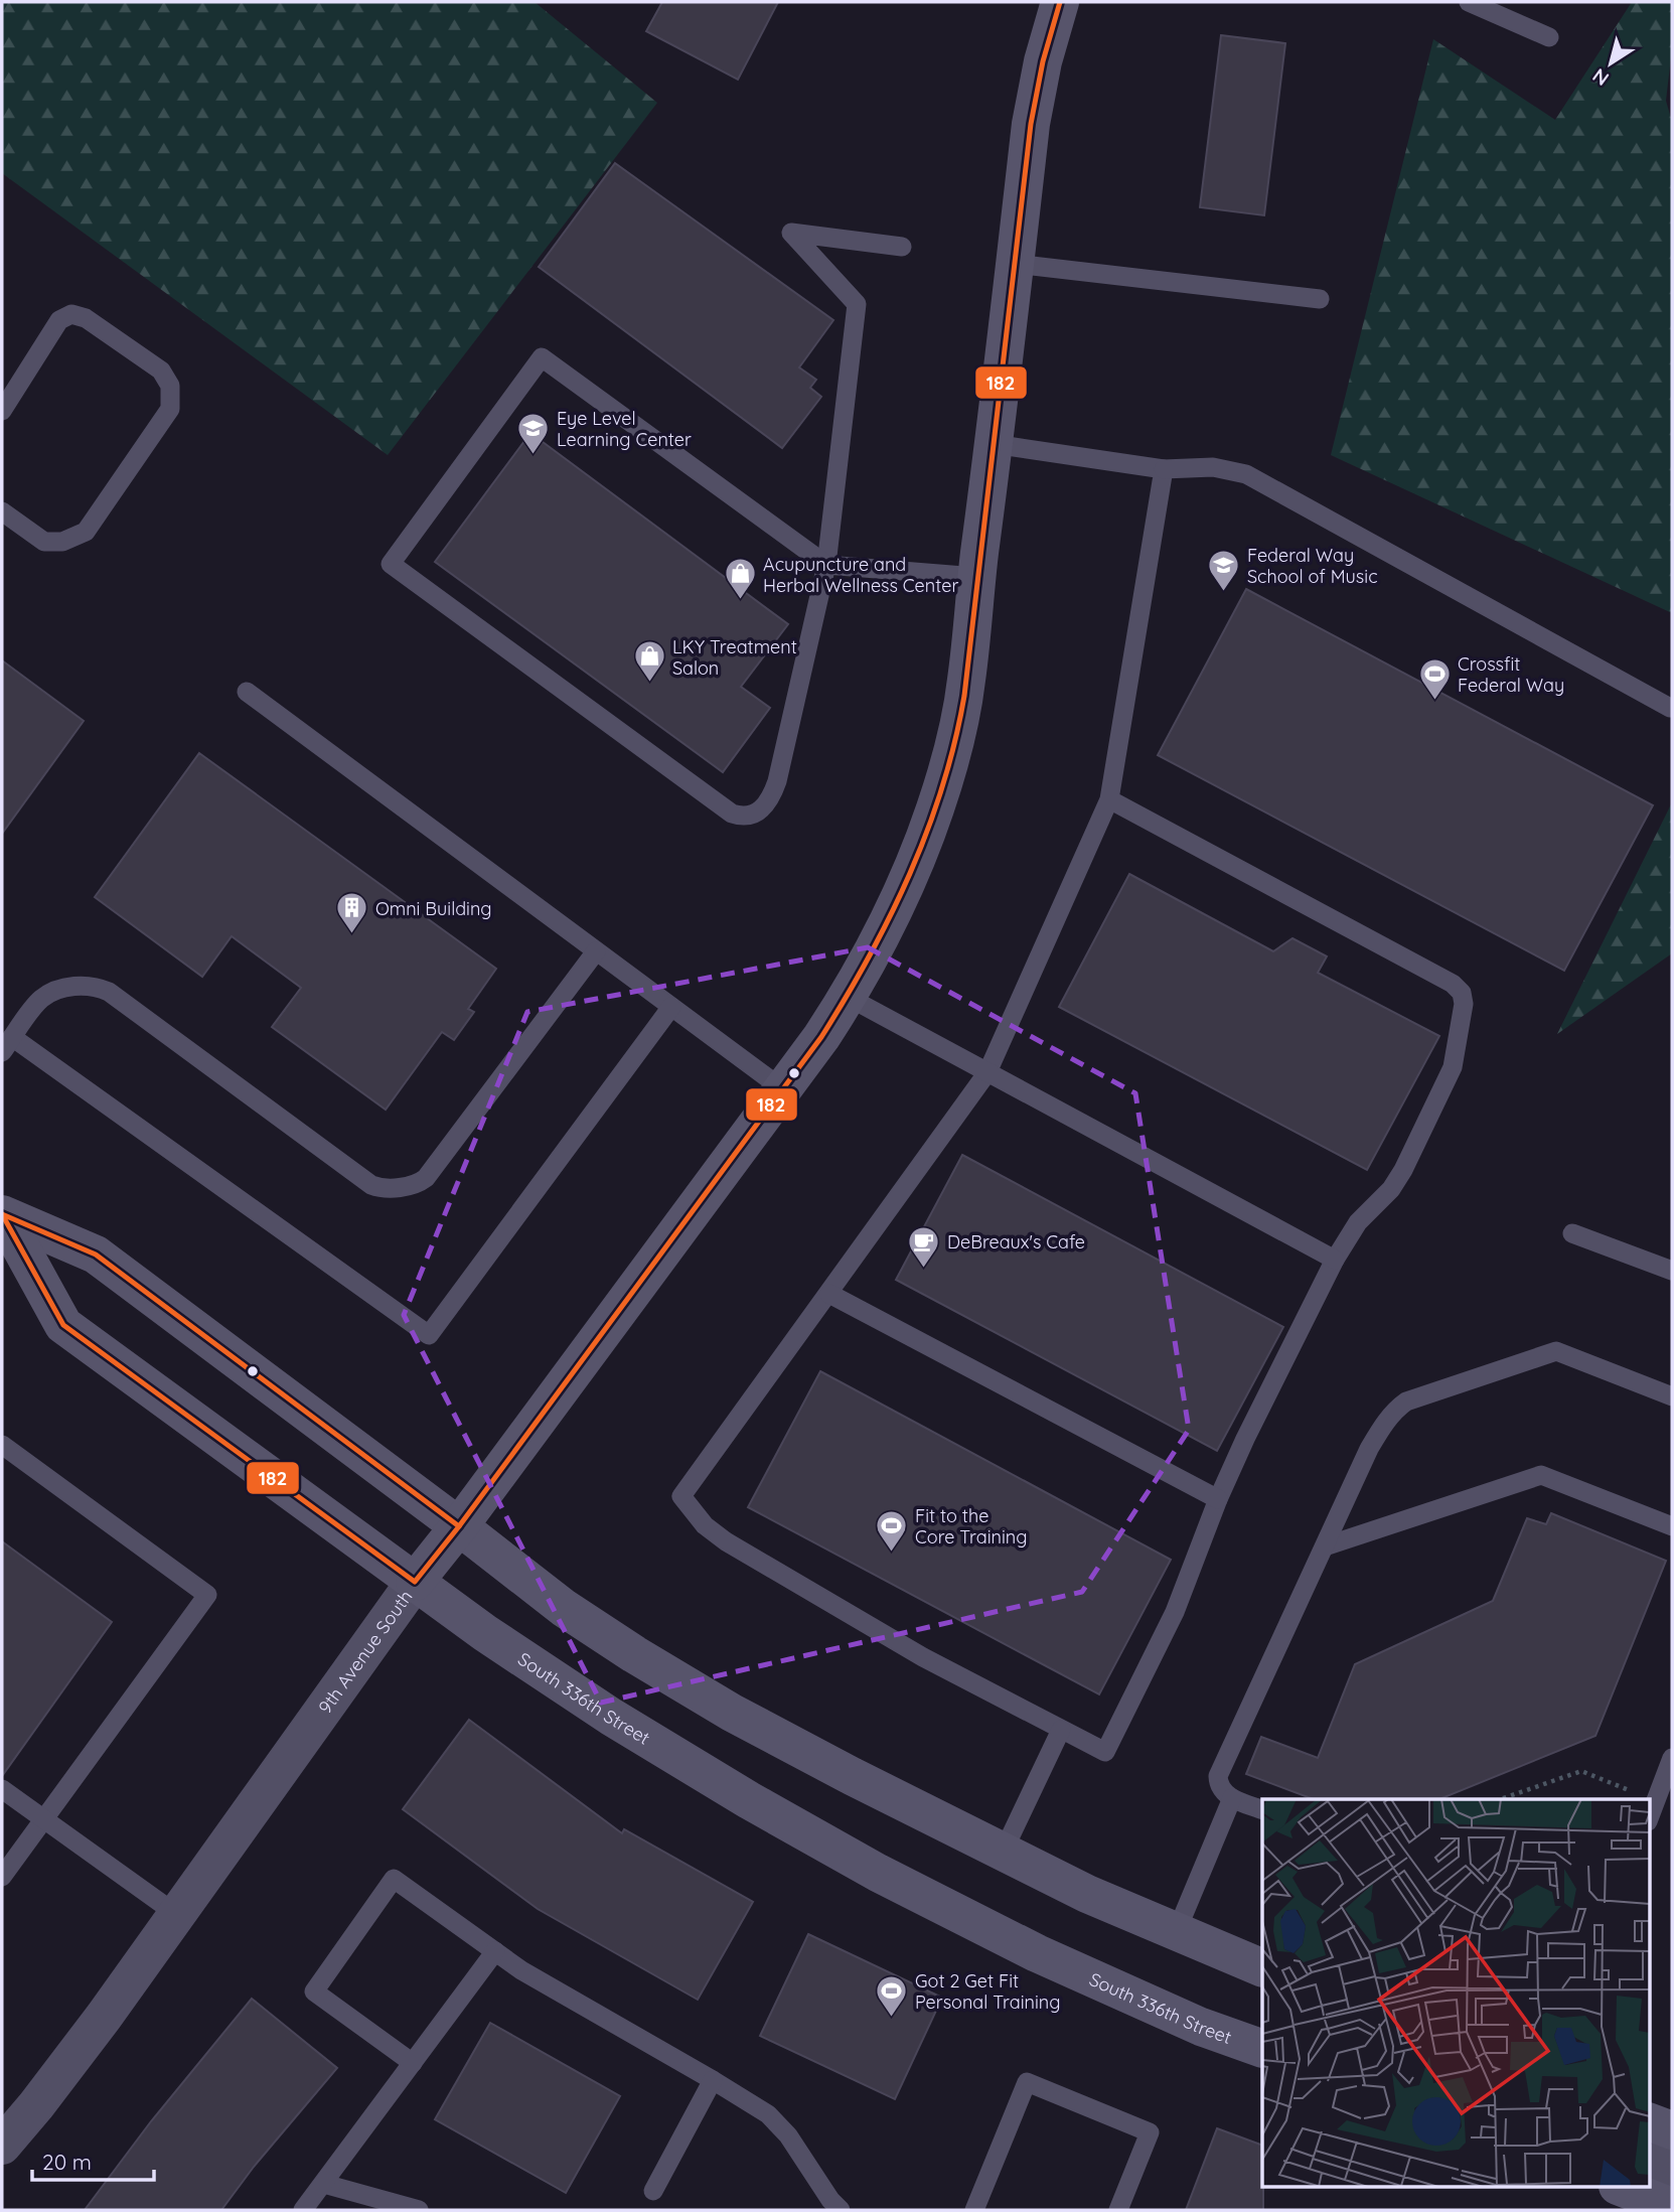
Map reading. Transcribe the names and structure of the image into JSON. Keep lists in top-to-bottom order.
{
  "streets": {
    "main road": ["9th Avenue South", "South 336th Street"]
  },
  "crossings": [
    ["9th Avenue South", "South 336th Street"]
  ],
  "places": {
    "school or university": ["Eye Level Learning Center", "Federal Way School of Music"],
    "shop": ["Acupuncture and Herbal Wellness Center", "LKY Treatment Salon"],
    "sports": ["Crossfit Federal Way", "Fit to the Core Training", "Got 2 Get Fit Personal Training"],
    "building": ["Omni Building"],
    "cafe": ["DeBreaux's Cafe"]
  },
  "lines": ["transit line 182"],
  "scale_bar": "20 m",
  "north": "bottom left"
}
